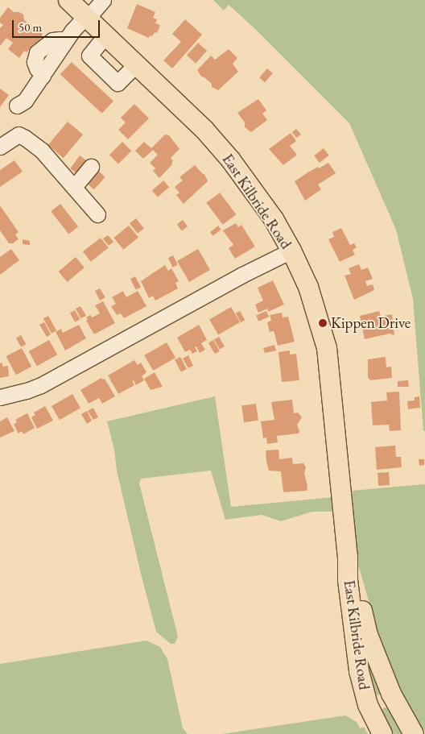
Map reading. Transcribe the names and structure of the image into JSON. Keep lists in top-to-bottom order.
{
  "streets": {
    "main road": ["East Kilbride Road"]
  },
  "places": ["Kippen Drive"],
  "scale_bar": "50 m"
}
